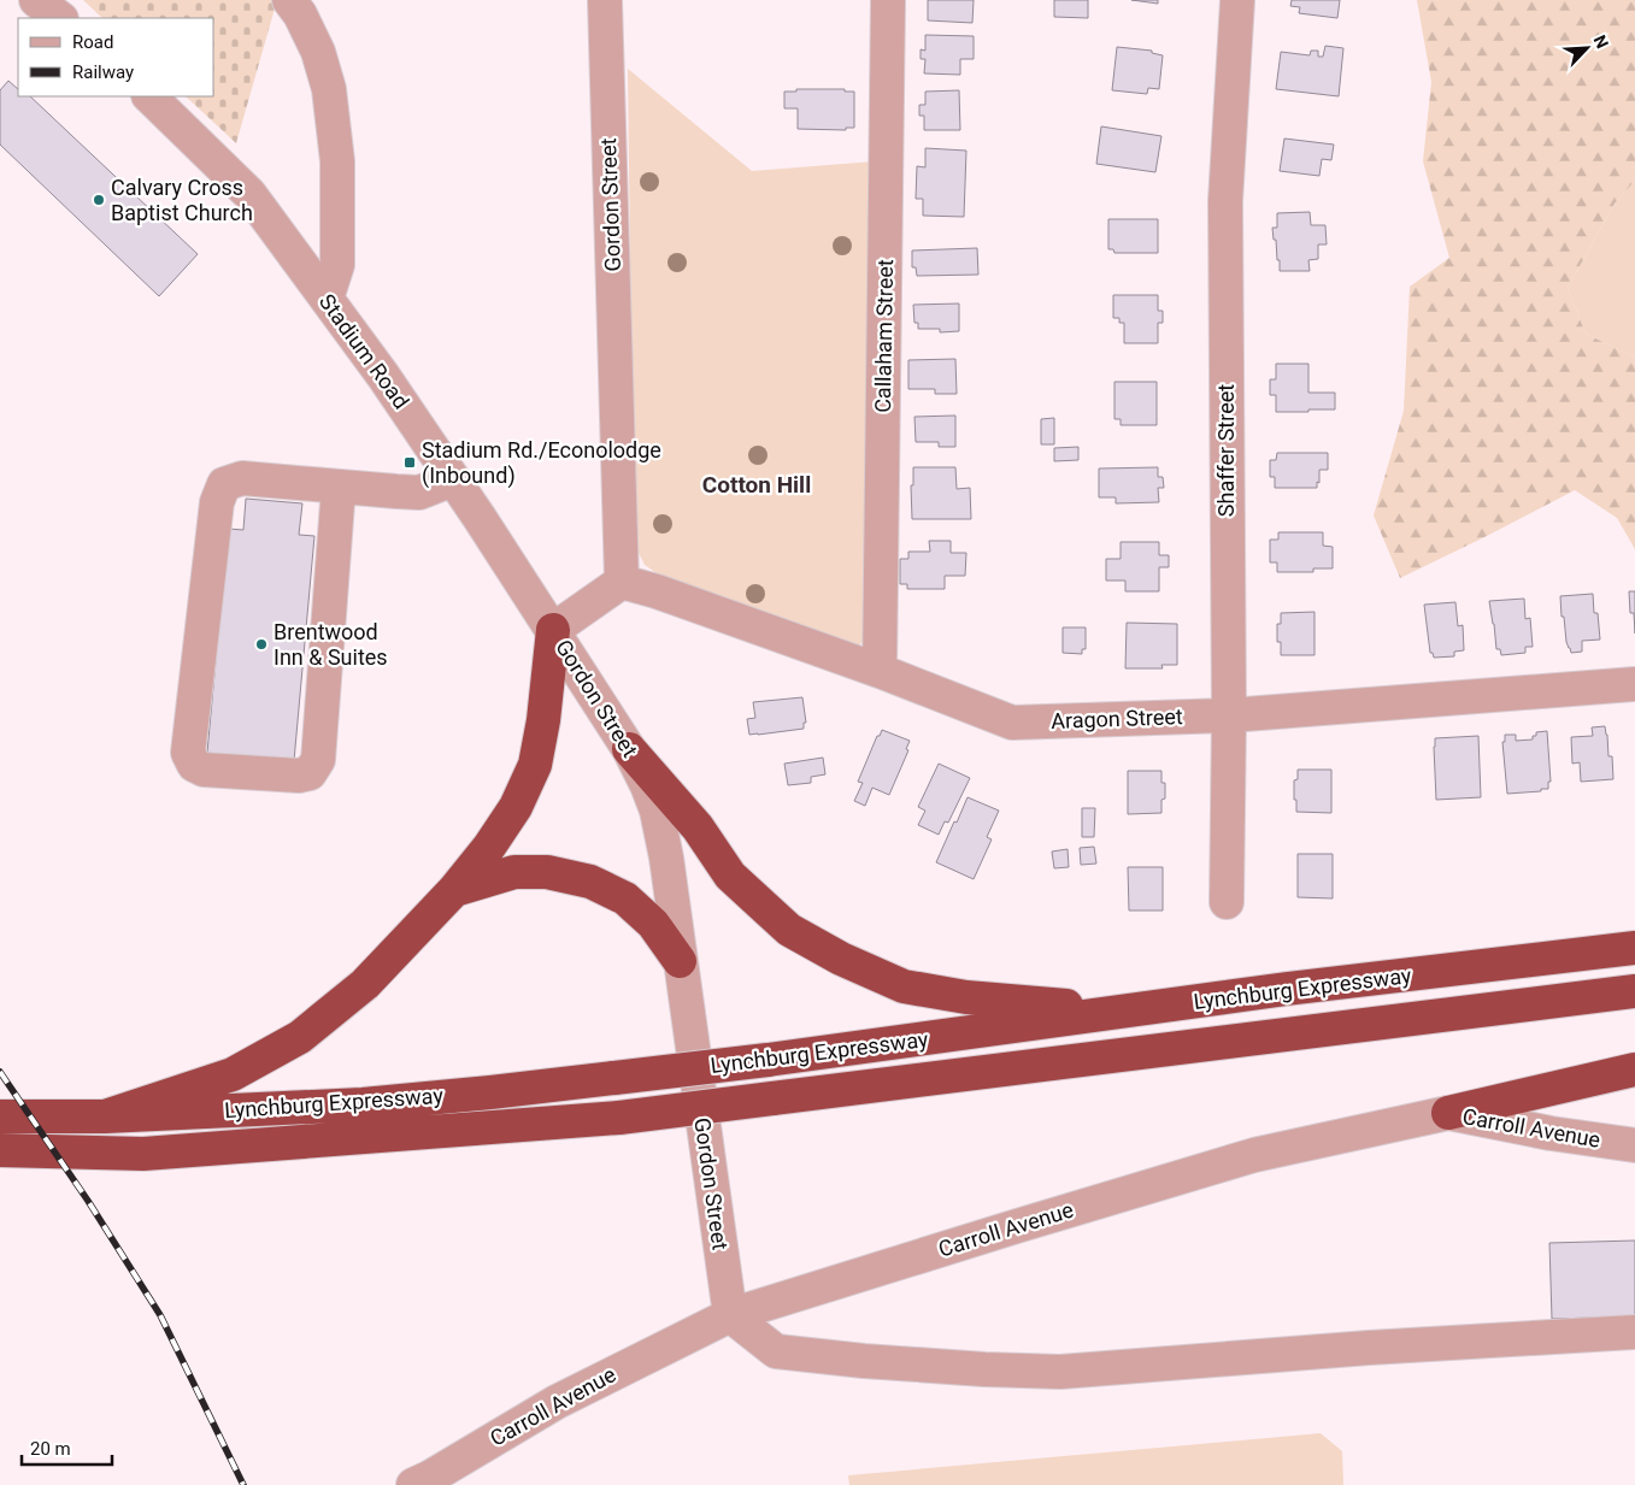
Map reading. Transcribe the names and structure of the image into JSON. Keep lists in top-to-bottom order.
{
  "streets": {
    "highway": ["Lynchburg Expressway"],
    "street": [
      "Gordon Street",
      "Callaham Street",
      "Stadium Road",
      "Shaffer Street",
      "Aragon Street",
      "Carroll Avenue"
    ]
  },
  "crossings": [
    ["Gordon Street", "Stadium Road"],
    ["Gordon Street", "Aragon Street"],
    ["Gordon Street", "Carroll Avenue"],
    ["Callaham Street", "Aragon Street"],
    ["Shaffer Street", "Aragon Street"]
  ],
  "districts": ["Cotton Hill"],
  "places": {
    "other": ["Calvary Cross Baptist Church", "Brentwood Inn & Suites"],
    "transit": ["Stadium Rd./Econolodge (Inbound)"]
  },
  "legend": ["Road", "Railway"],
  "scale_bar": "20 m",
  "north": "top right"
}
